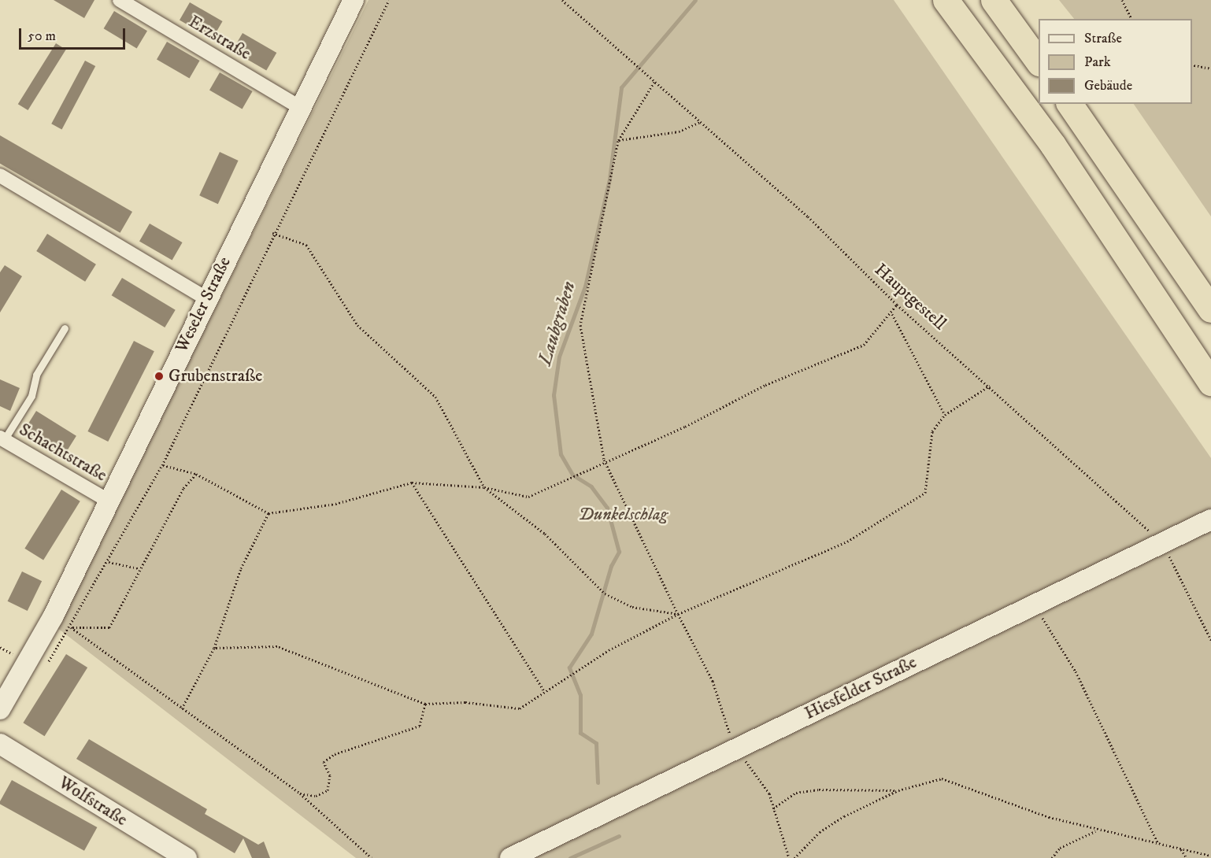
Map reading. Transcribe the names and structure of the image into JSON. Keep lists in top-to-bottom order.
{
  "streets": {
    "street": [
      "Erzstraße",
      "Weseler Straße",
      "Schachtstraße",
      "Hiesfelder Straße",
      "Wolfstraße"
    ],
    "path": ["Hauptgestell"]
  },
  "crossings": [
    ["Erzstraße", "Weseler Straße"],
    ["Hauptgestell", "Hiesfelder Straße"],
    ["Weseler Straße", "Schachtstraße"]
  ],
  "water": ["Laubgraben"],
  "parks": ["Dunkelschlag"],
  "places": ["Grubenstraße"],
  "legend": ["Straße", "Park", "Gebäude"],
  "scale_bar": "50 m"
}
